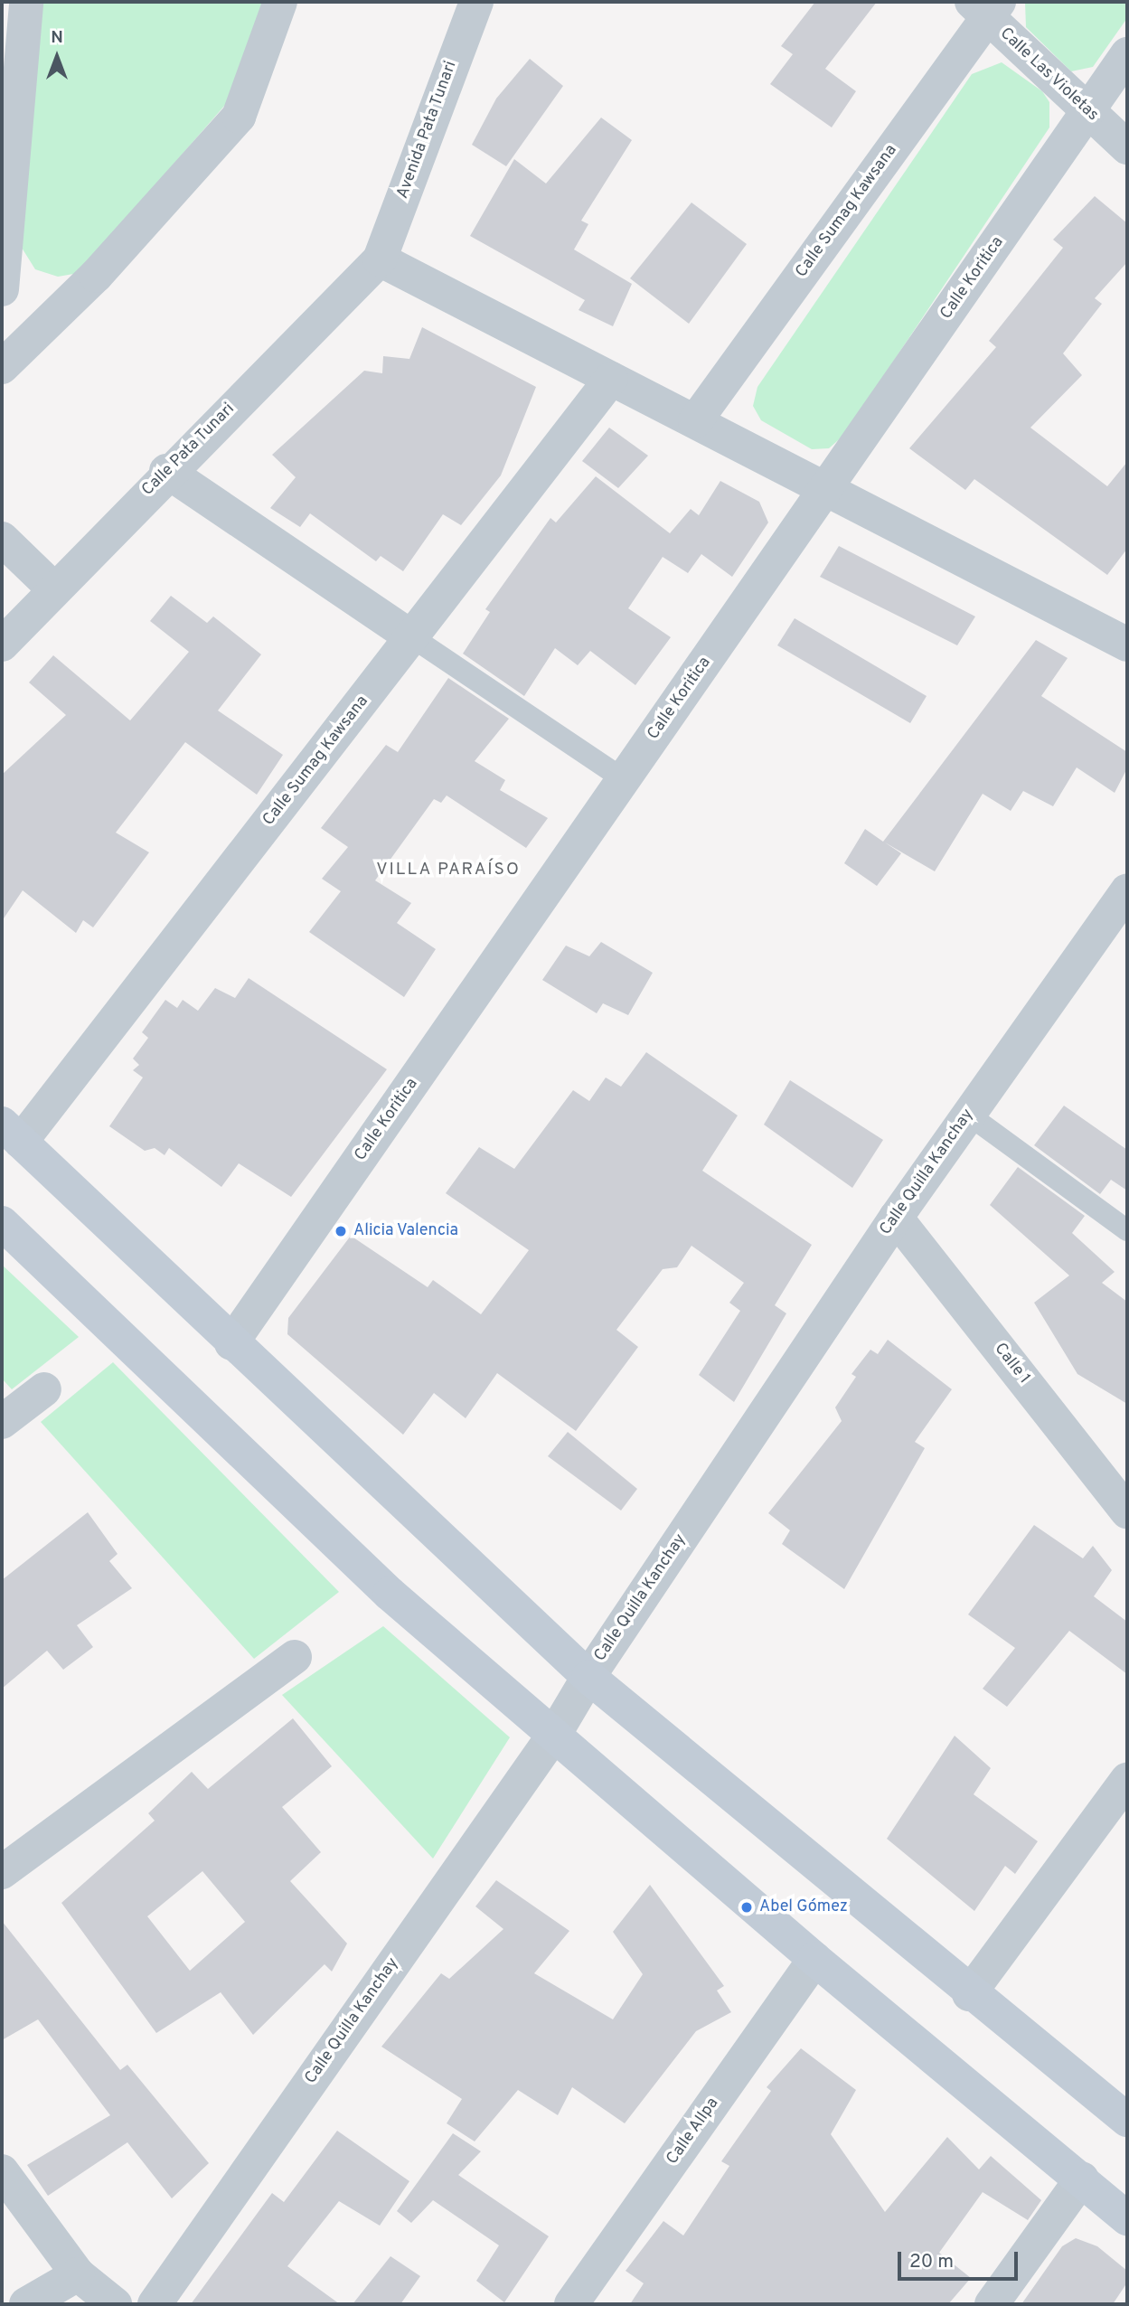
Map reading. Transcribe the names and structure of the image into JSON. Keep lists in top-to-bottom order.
{
  "streets": {
    "street": [
      "Calle Las Violetas",
      "Avenida Pata Tunari",
      "Calle Sumag Kawsana",
      "Calle Koritica",
      "Calle Pata Tunari",
      "Calle Quilla Kanchay",
      "Calle 1",
      "Calle Allpa"
    ]
  },
  "crossings": [
    ["Calle Las Violetas", "Calle Sumag Kawsana"],
    ["Calle Las Violetas", "Calle Koritica"],
    ["Avenida Pata Tunari", "Calle Pata Tunari"],
    ["Calle Quilla Kanchay", "Calle 1"]
  ],
  "districts": ["VILLA PARAÍSO"],
  "places": ["Alicia Valencia", "Abel Gómez"],
  "scale_bar": "20 m",
  "north": "top"
}
